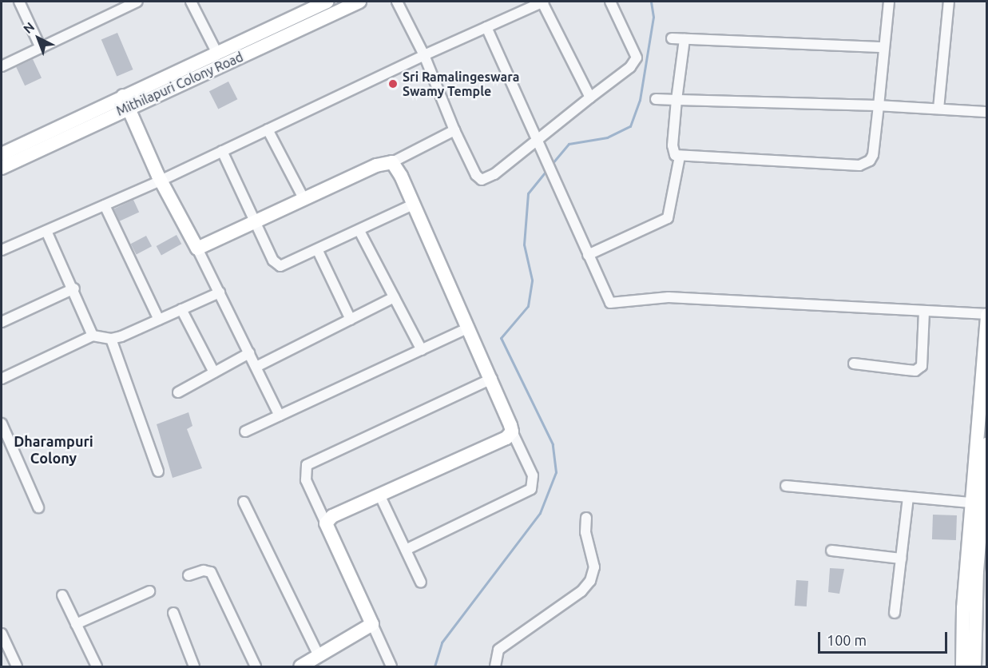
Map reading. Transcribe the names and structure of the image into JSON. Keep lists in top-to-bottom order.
{
  "streets": {
    "street": ["Mithilapuri Colony Road"]
  },
  "districts": ["Dharampuri Colony"],
  "places": ["Sri Ramalingeswara Swamy Temple"],
  "scale_bar": "100 m",
  "north": "top left"
}
